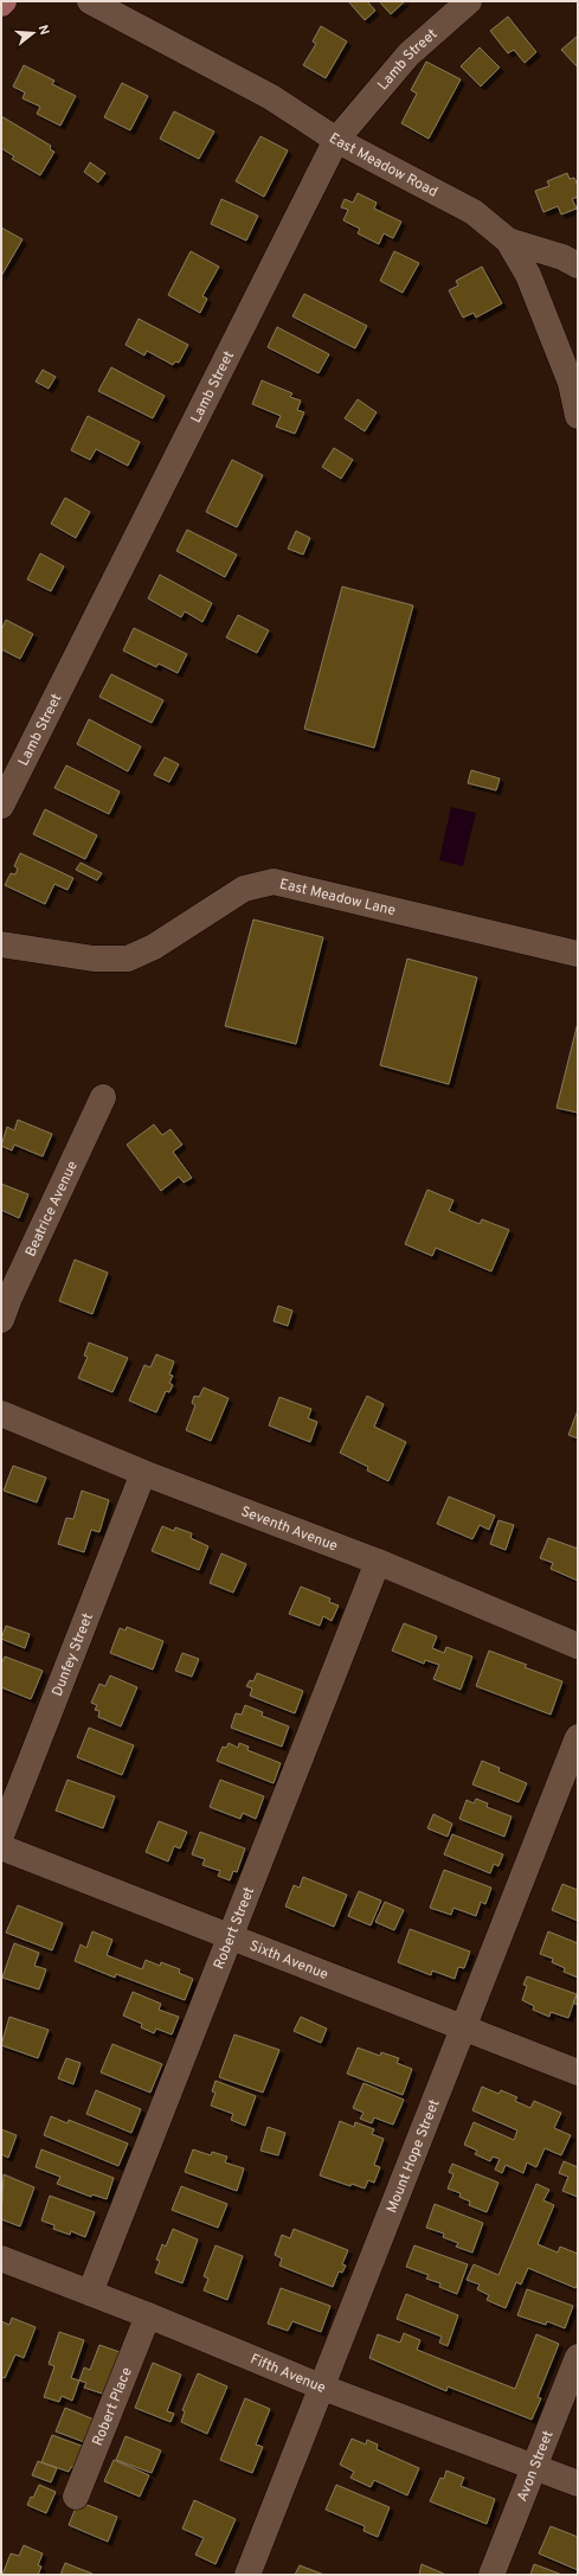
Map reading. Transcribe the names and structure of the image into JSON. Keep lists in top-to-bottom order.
{
  "streets": {
    "street": [
      "Lamb Street",
      "East Meadow Road",
      "East Meadow Lane",
      "Beatrice Avenue",
      "Seventh Avenue",
      "Dunfey Street",
      "Robert Street",
      "Sixth Avenue",
      "Mount Hope Street",
      "Fifth Avenue",
      "Robert Place",
      "Avon Street"
    ]
  },
  "crossings": [
    ["Lamb Street", "East Meadow Road"],
    ["Seventh Avenue", "Dunfey Street"],
    ["Seventh Avenue", "Robert Street"],
    ["Robert Street", "Sixth Avenue"],
    ["Robert Street", "Fifth Avenue"],
    ["Sixth Avenue", "Mount Hope Street"],
    ["Mount Hope Street", "Fifth Avenue"],
    ["Fifth Avenue", "Robert Place"],
    ["Fifth Avenue", "Avon Street"]
  ],
  "north": "right"
}
